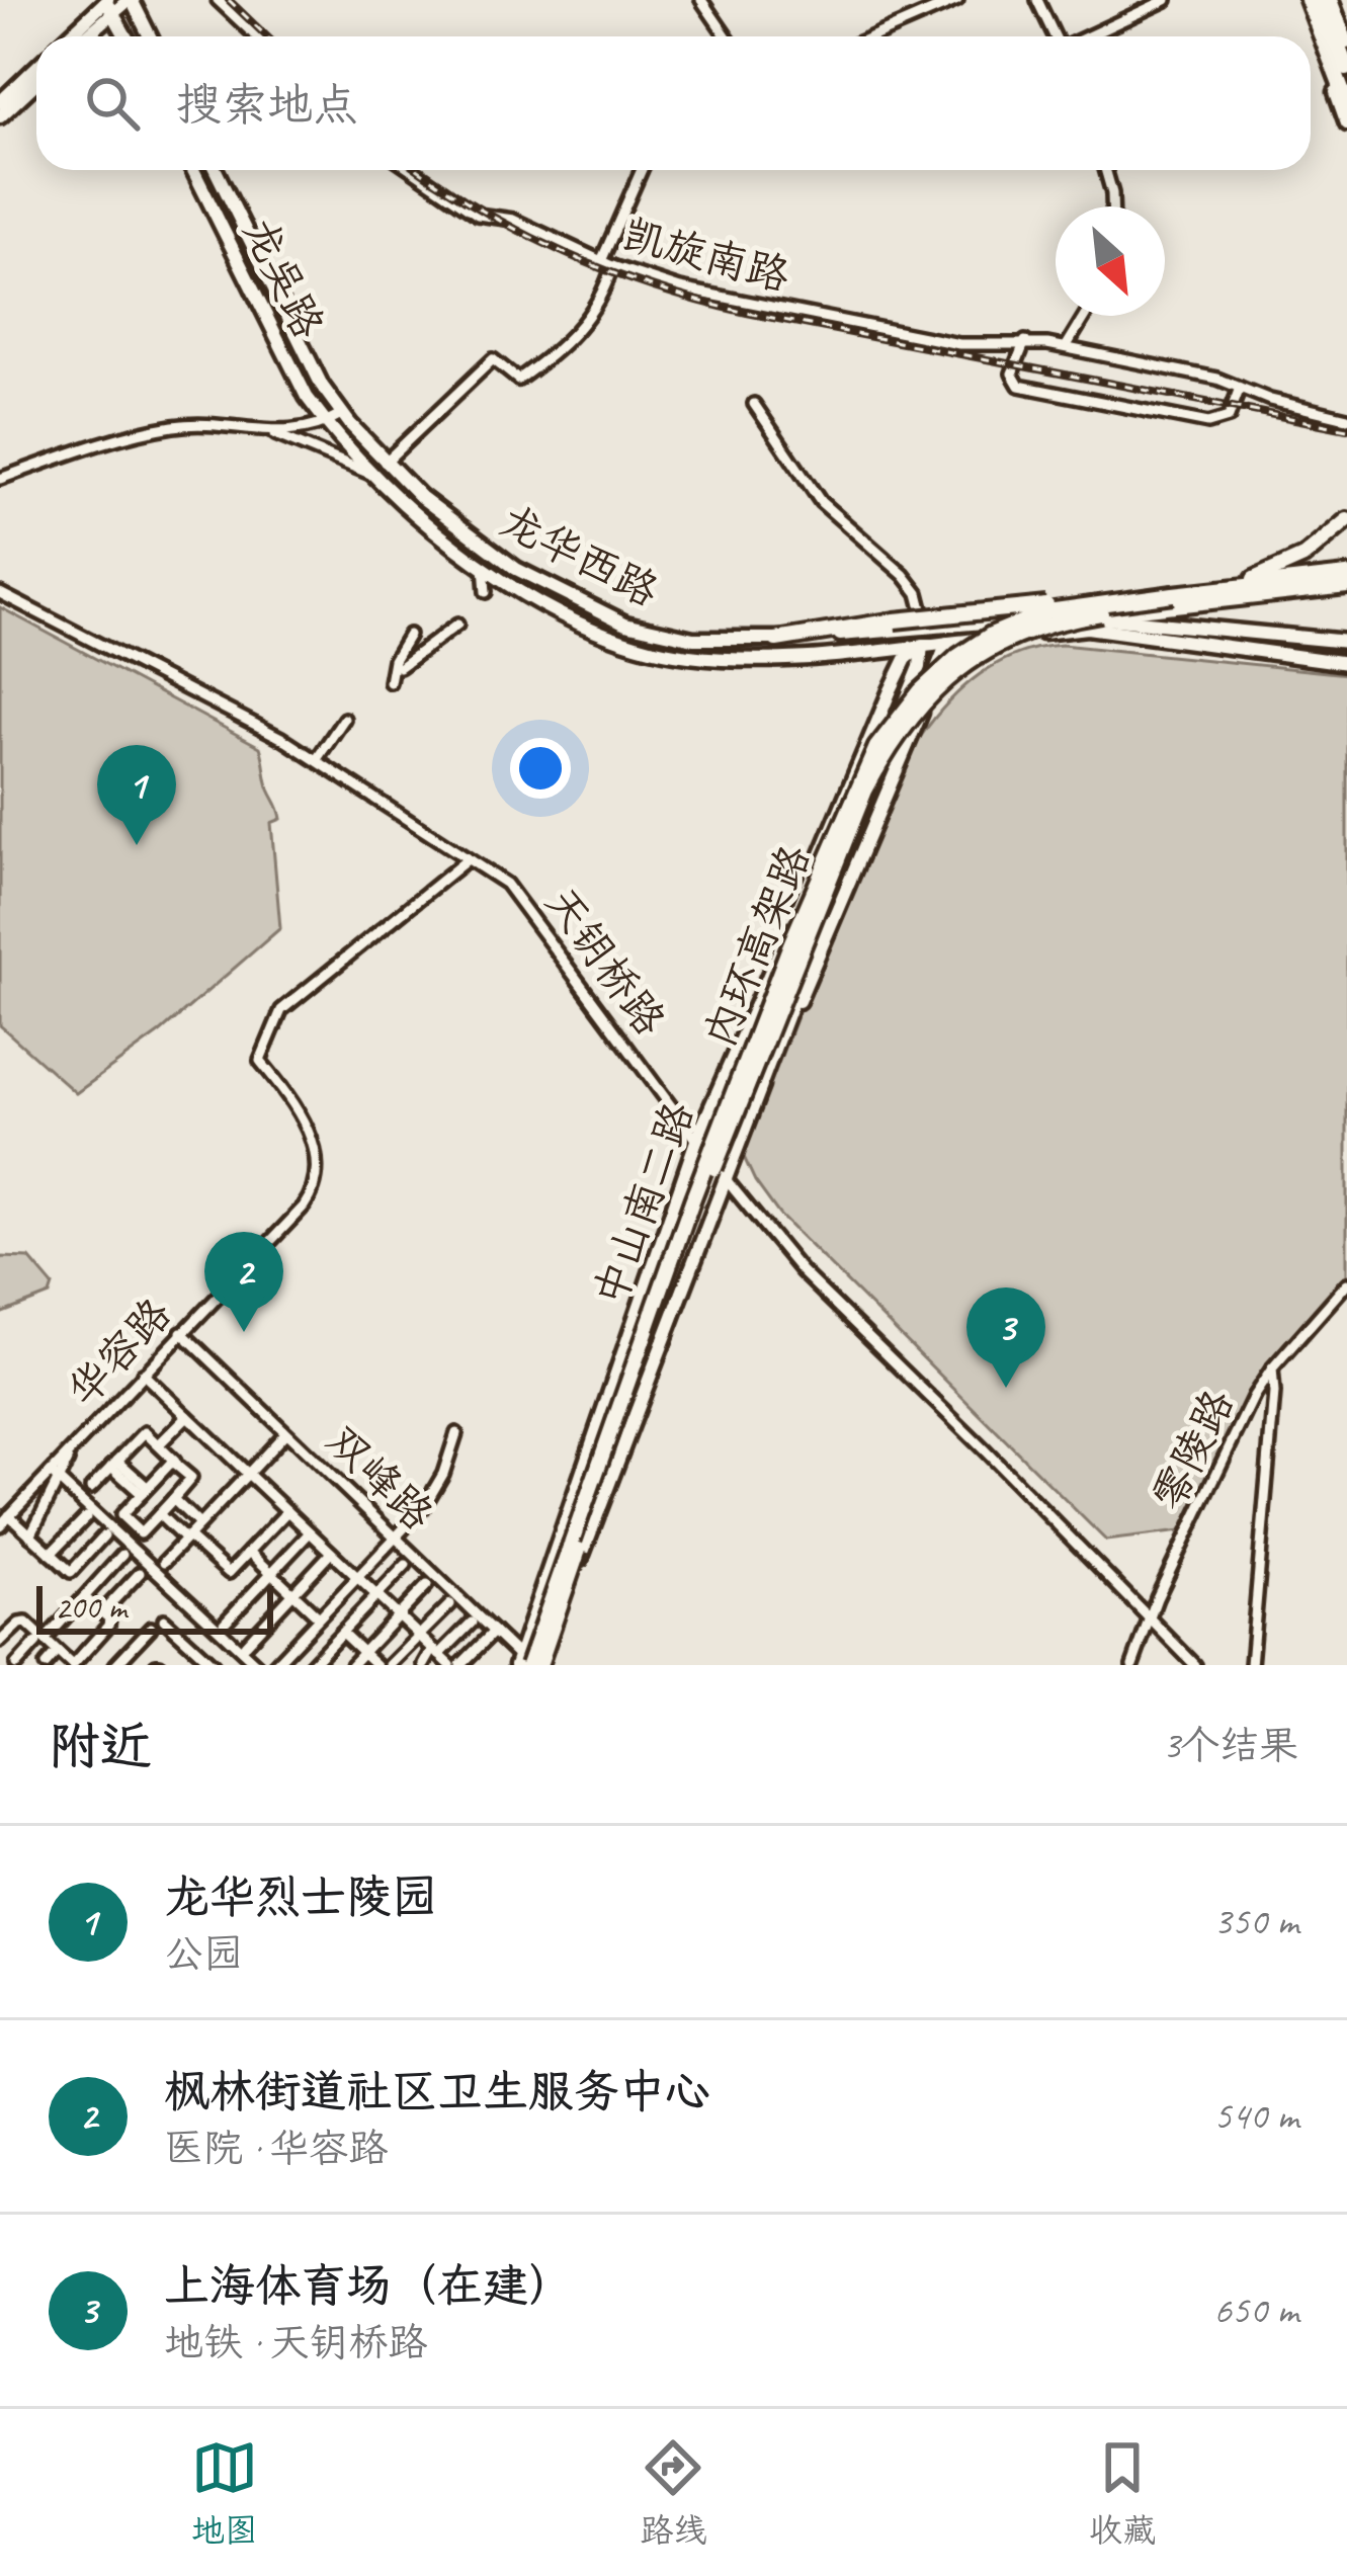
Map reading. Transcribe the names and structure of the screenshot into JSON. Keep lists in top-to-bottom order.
{
  "streets": {
    "highway": ["内环高架路"],
    "main road": ["龙吴路", "龙华西路", "中山南二路"],
    "street": [
      "凯旋南路",
      "天钥桥路",
      "华容路",
      "零陵路",
      "双峰路"
    ]
  },
  "crossings": [
    ["龙吴路", "龙华西路"],
    ["龙华西路", "中山南二路"],
    ["内环高架路", "中山南二路"],
    ["内环高架路", "双峰路"],
    ["天钥桥路", "中山南二路"],
    ["天钥桥路", "华容路"],
    ["天钥桥路", "零陵路"],
    ["中山南二路", "双峰路"],
    ["华容路", "双峰路"]
  ],
  "scale_bar": "200 m",
  "north": "bottom right",
  "page": {
    "search": "搜索地点",
    "pins": ["1", "2", "3"],
    "scale": "200 m",
    "heading": ["附近", "3个结果"],
    "list": [
      {
        "mark": "1",
        "name": "龙华烈士陵园",
        "note": "公园",
        "value": "350 m"
      },
      {
        "mark": "2",
        "name": "枫林街道社区卫生服务中心",
        "note": "医院 · 华容路",
        "value": "540 m"
      },
      {
        "mark": "3",
        "name": "上海体育场（在建）",
        "note": "地铁 · 天钥桥路",
        "value": "650 m"
      }
    ],
    "nav": ["地图", "路线", "收藏"]
  }
}
